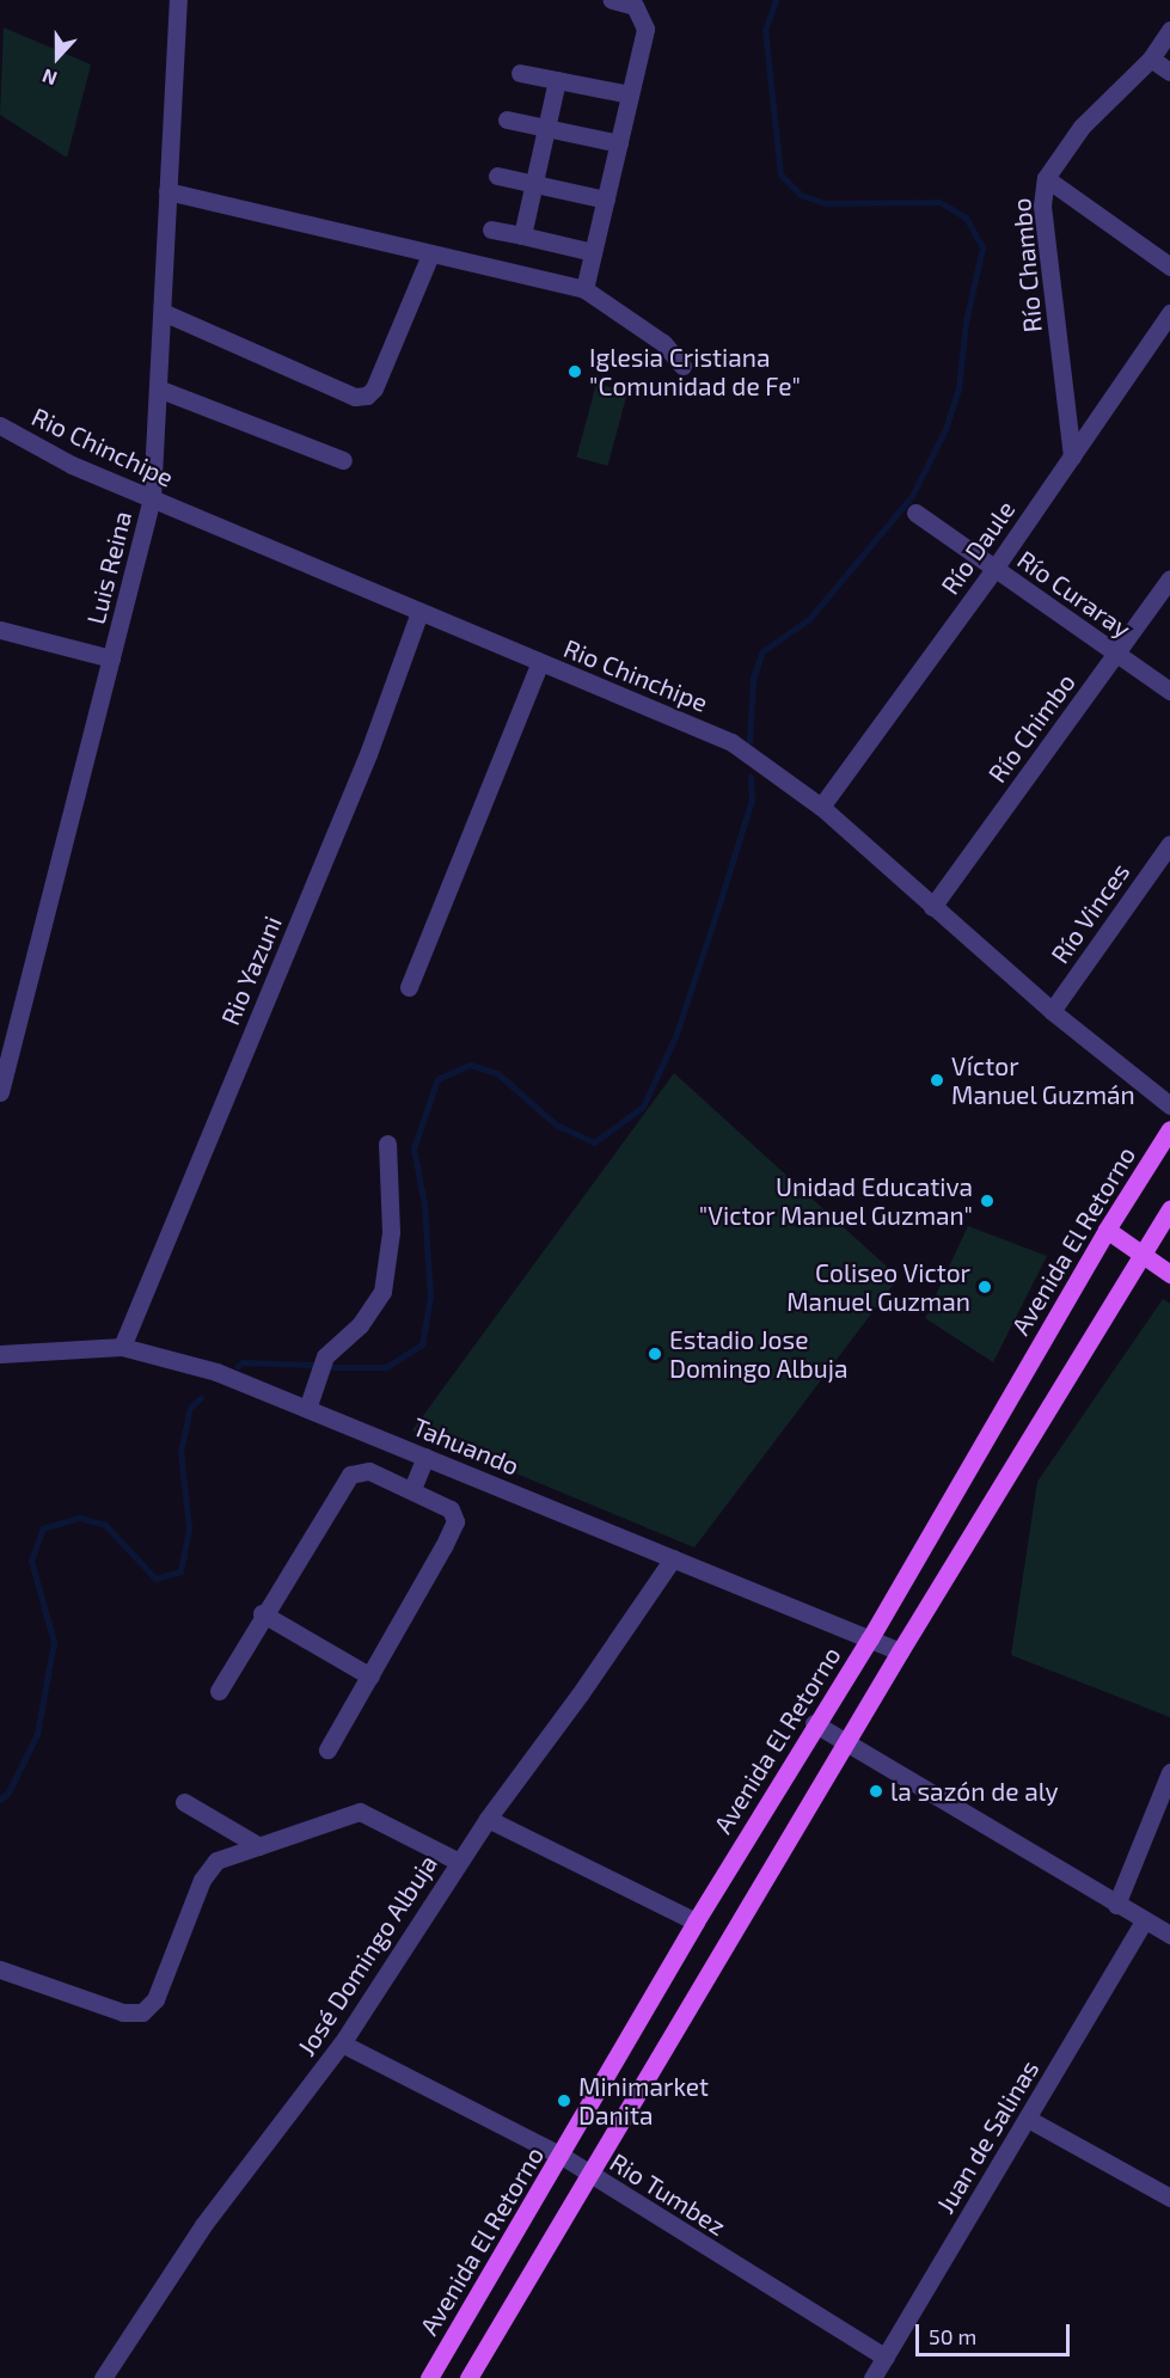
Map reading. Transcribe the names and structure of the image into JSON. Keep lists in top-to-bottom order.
{
  "streets": {
    "main road": ["Avenida El Retorno"],
    "street": [
      "Río Chambo",
      "Rio Chinchipe",
      "Río Daule",
      "Luis Reina",
      "Río Curaray",
      "Río Chimbo",
      "Río Vinces",
      "Rio Yazuni",
      "Tahuando",
      "José Domingo Albuja",
      "Juan de Salinas",
      "Rio Tumbez"
    ]
  },
  "crossings": [
    ["Río Chambo", "Río Daule"],
    ["Rio Chinchipe", "Río Daule"],
    ["Rio Chinchipe", "Luis Reina"],
    ["Rio Chinchipe", "Río Chimbo"],
    ["Rio Chinchipe", "Río Vinces"],
    ["Rio Chinchipe", "Rio Yazuni"],
    ["Río Daule", "Río Curaray"],
    ["Río Curaray", "Río Chimbo"],
    ["Rio Yazuni", "Tahuando"],
    ["Avenida El Retorno", "Tahuando"],
    ["Avenida El Retorno", "Rio Tumbez"],
    ["Tahuando", "José Domingo Albuja"],
    ["José Domingo Albuja", "Rio Tumbez"],
    ["Juan de Salinas", "Rio Tumbez"]
  ],
  "places": [
    "Iglesia Cristiana \"Comunidad de Fe\"",
    "Víctor Manuel Guzmán",
    "Unidad Educativa \"Victor Manuel Guzman\"",
    "Coliseo Victor Manuel Guzman",
    "Estadio Jose Domingo Albuja",
    "la sazón de aly",
    "Minimarket Danita"
  ],
  "scale_bar": "50 m",
  "north": "bottom"
}
